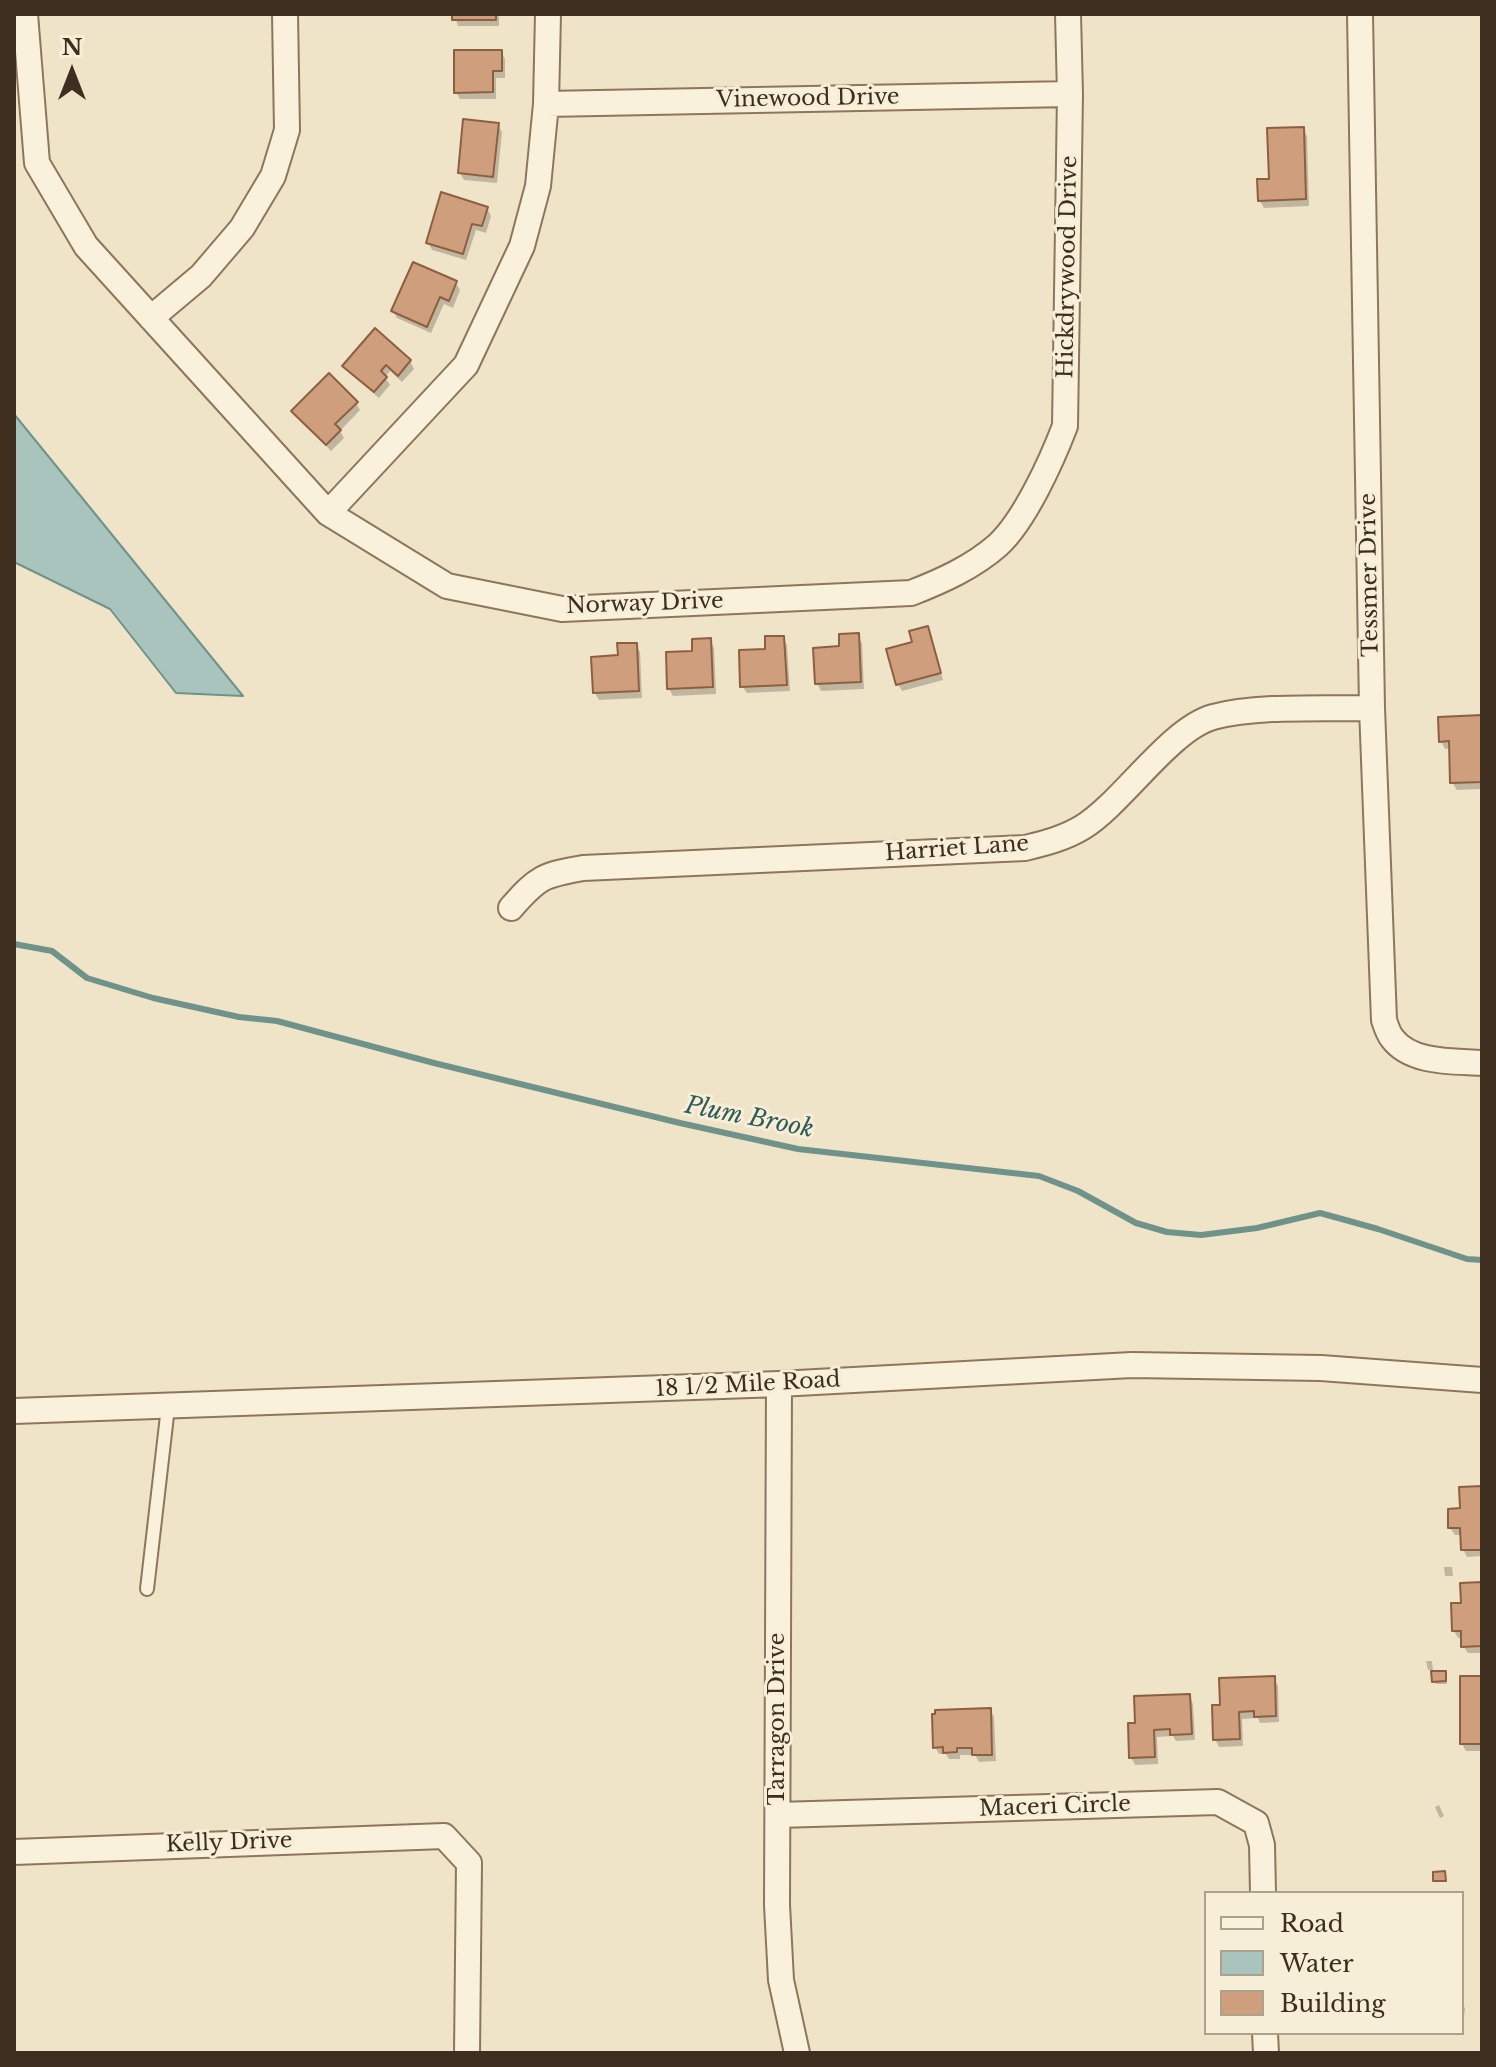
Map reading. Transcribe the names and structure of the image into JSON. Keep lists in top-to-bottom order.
{
  "streets": {
    "street": [
      "Vinewood Drive",
      "Hickdrywood Drive",
      "Tessmer Drive",
      "Norway Drive",
      "Harriet Lane",
      "18 1/2 Mile Road",
      "Tarragon Drive",
      "Maceri Circle",
      "Kelly Drive"
    ]
  },
  "crossings": [
    ["Vinewood Drive", "Hickdrywood Drive"],
    ["Hickdrywood Drive", "Norway Drive"],
    ["Tessmer Drive", "Harriet Lane"],
    ["18 1/2 Mile Road", "Tarragon Drive"],
    ["Tarragon Drive", "Maceri Circle"]
  ],
  "water": ["Plum Brook"],
  "legend": ["Road", "Water", "Building"],
  "north": "top"
}
